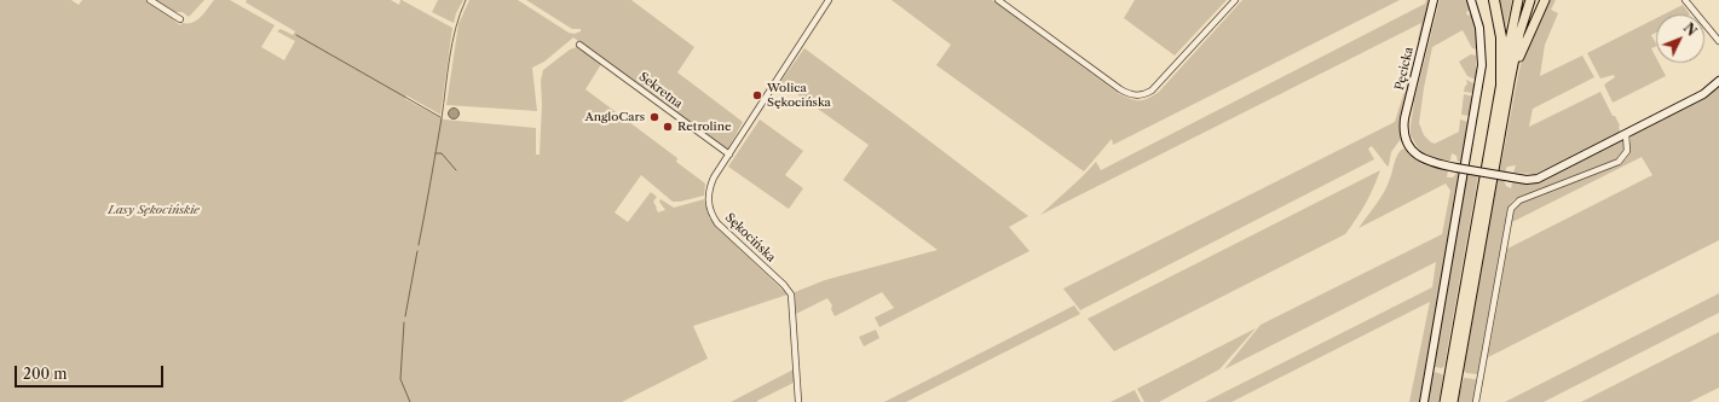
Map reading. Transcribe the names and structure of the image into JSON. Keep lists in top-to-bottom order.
{
  "streets": {
    "street": ["Pęcicka", "Sekretna", "Sękocińska"]
  },
  "crossings": [
    ["Sekretna", "Sękocińska"]
  ],
  "parks": ["Lasy Sękocińskie"],
  "places": ["Wolica Sękocińska", "AngloCars", "Retroline"],
  "scale_bar": "200 m",
  "north": "top right"
}
